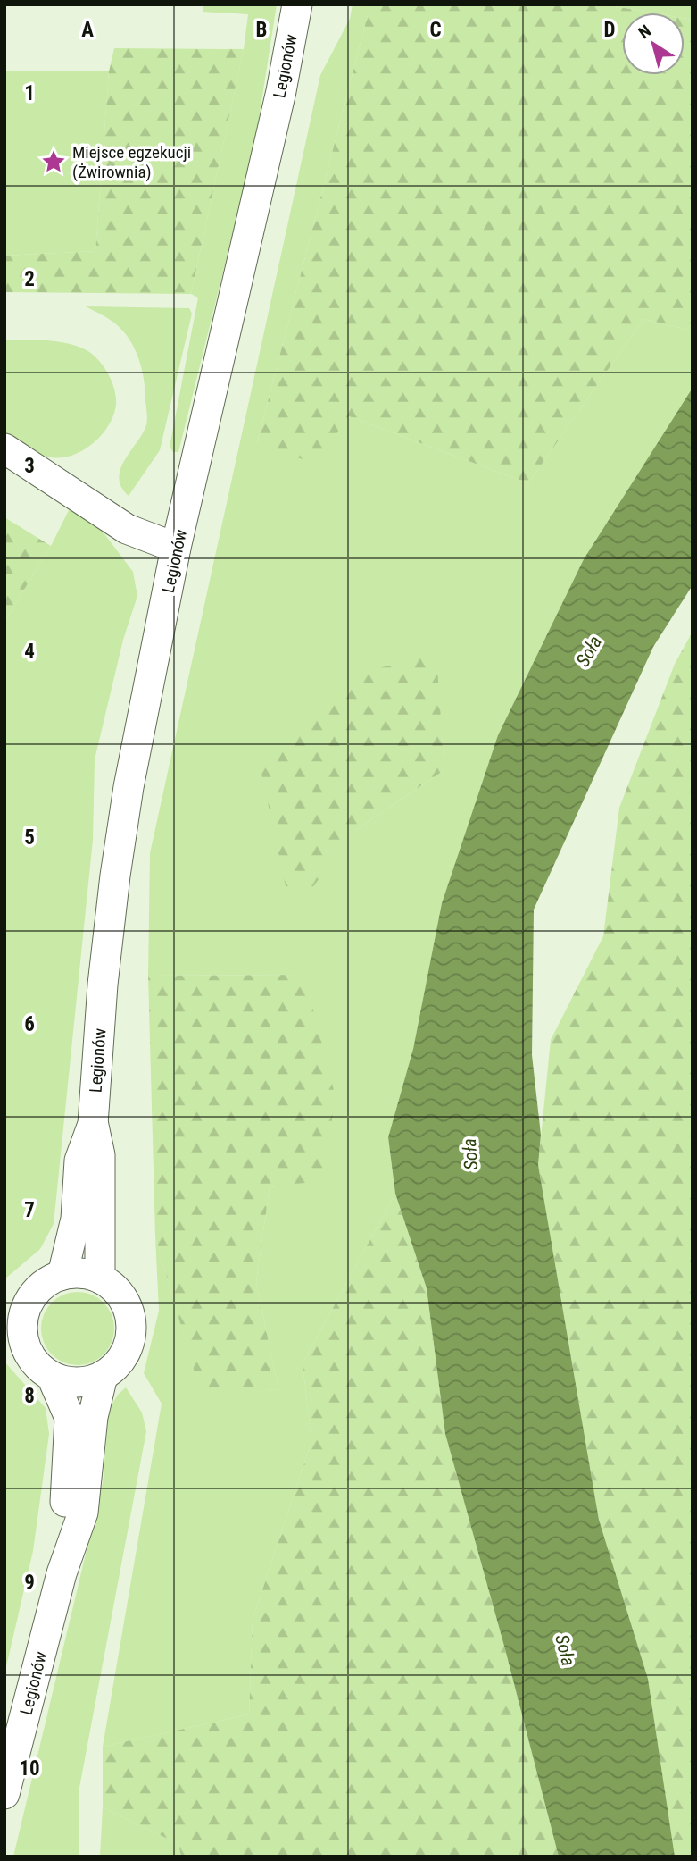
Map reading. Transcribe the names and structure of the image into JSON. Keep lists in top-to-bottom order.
{
  "streets": {
    "main road": ["Legionów"]
  },
  "water": ["Soła"],
  "places": {
    "place": ["Miejsce egzekucji (Żwirownia)"]
  },
  "north": "top left",
  "grid": {
    "columns": [
      "A",
      "B",
      "C",
      "D"
    ],
    "rows": [
      "1",
      "2",
      "3",
      "4",
      "5",
      "6",
      "7",
      "8",
      "9",
      "10"
    ]
  }
}
